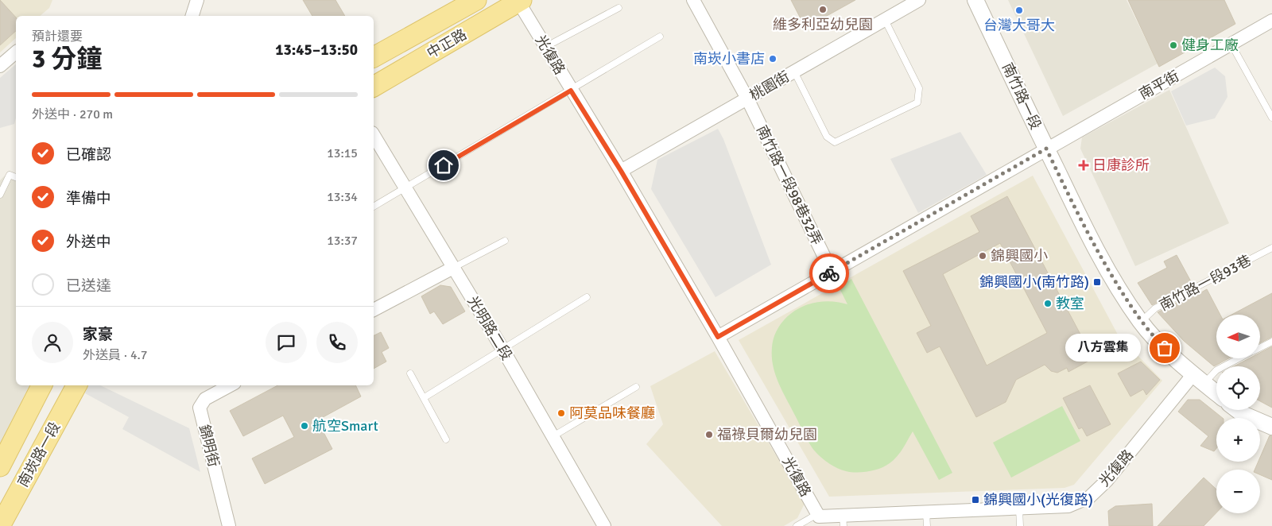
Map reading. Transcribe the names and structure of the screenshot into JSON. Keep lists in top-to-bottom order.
{
  "streets": {
    "main road": ["中正路", "南崁路一段"],
    "street": [
      "光復路",
      "南平街",
      "桃園街",
      "南竹路一段",
      "南竹路一段98巷32弄",
      "光明路二段",
      "錦明街"
    ],
    "lane": ["南竹路一段93巷"]
  },
  "crossings": [
    ["中正路", "光復路"],
    ["光復路", "南平街"],
    ["光復路", "桃園街"],
    ["光復路", "南竹路一段"],
    ["南平街", "南竹路一段"],
    ["南平街", "南竹路一段98巷32弄"],
    ["桃園街", "南竹路一段98巷32弄"],
    ["南竹路一段", "南竹路一段93巷"]
  ],
  "places": {
    "other": [
      "維多利亞幼兒園",
      "台灣大哥大",
      "健身工廠",
      "南崁小書店",
      "錦興國小",
      "教室",
      "八方雲集",
      "阿莫品味餐廳",
      "航空Smart",
      "福祿貝爾幼兒園"
    ],
    "health": ["日康診所"],
    "transit": ["錦興國小(南竹路)", "錦興國小(光復路)"]
  },
  "north": "left",
  "page": {
    "heading": ["3 分鐘", "預計還要", "13:45–13:50"],
    "panel": ["家豪", "外送員 · 4.7"],
    "bar": "外送中 · 270 m",
    "list": [
      ["已確認", "13:15"],
      ["準備中", "13:34"],
      ["外送中", "13:37"],
      "已送達"
    ],
    "map_buttons": ["+", "−"],
    "bubble": "八方雲集"
  }
}
